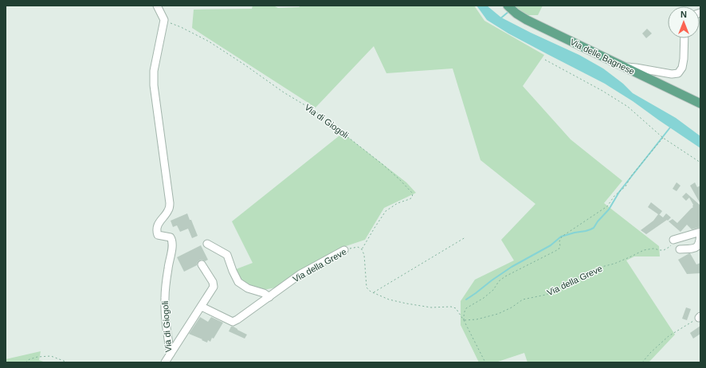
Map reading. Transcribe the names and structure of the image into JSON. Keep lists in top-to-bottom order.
{
  "streets": {
    "main road": ["Via delle Bagnese"],
    "street": ["Via di Giogoli", "Via della Greve"]
  },
  "crossings": [
    ["Via di Giogoli", "Via della Greve"]
  ],
  "north": "top"
}
